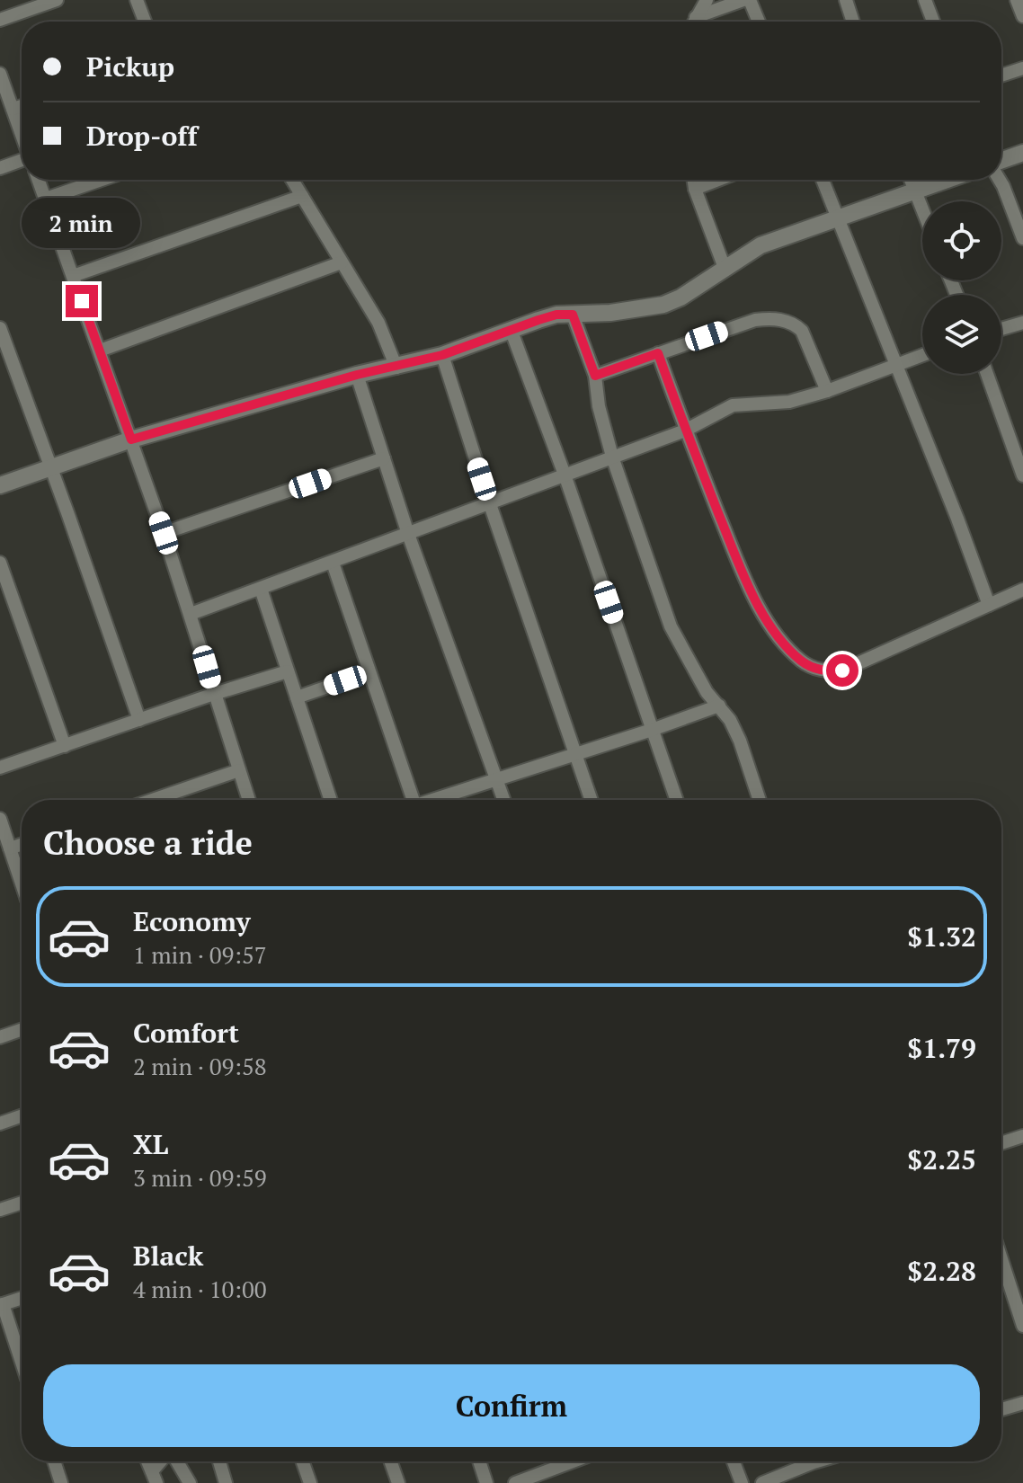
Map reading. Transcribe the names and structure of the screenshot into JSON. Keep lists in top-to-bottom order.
{
  "page": {
    "banner": ["Pickup", "Drop-off"],
    "bubble": "2 min",
    "heading": "Choose a ride",
    "list": [
      {
        "name": "Economy",
        "note": "1 min · 09:57",
        "value": "$1.32"
      },
      {
        "name": "Comfort",
        "note": "2 min · 09:58",
        "value": "$1.79"
      },
      {
        "name": "XL",
        "note": "3 min · 09:59",
        "value": "$2.25"
      },
      {
        "name": "Black",
        "note": "4 min · 10:00",
        "value": "$2.28"
      }
    ],
    "buttons": "Confirm"
  }
}
